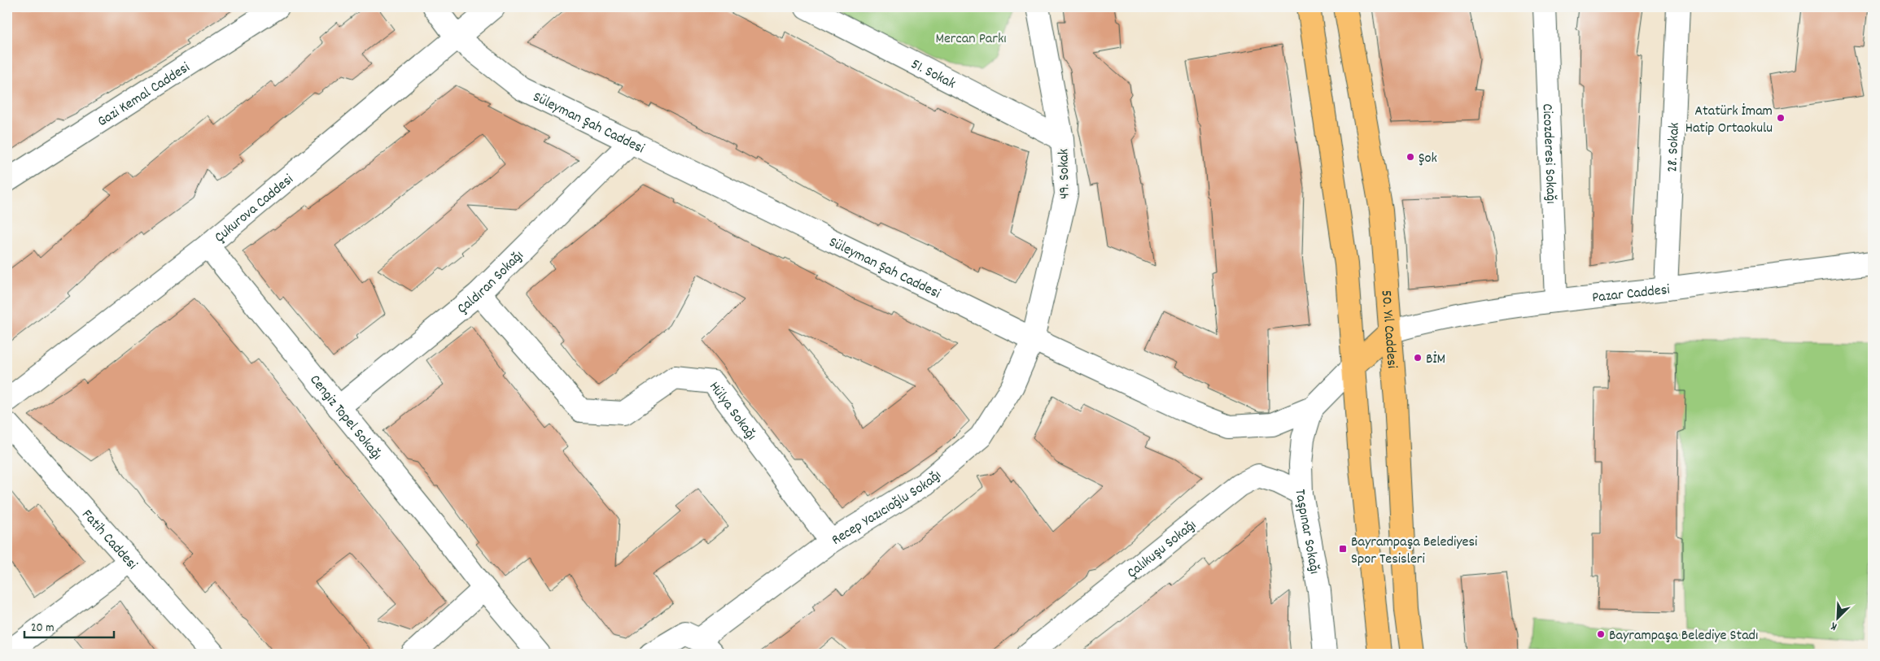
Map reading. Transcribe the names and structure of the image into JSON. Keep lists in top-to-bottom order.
{
  "streets": {
    "main road": ["50. Yıl Caddesi"],
    "street": [
      "51. Sokak",
      "Gazi Kemal Caddesi",
      "Süleyman Şah Caddesi",
      "28. Sokak",
      "Cicozderesi Sokağı",
      "49. Sokak",
      "Çukurova Caddesi",
      "Çaldıran Sokağı",
      "Pazar Caddesi",
      "Hülya Sokağı",
      "Cengiz Topel Sokağı",
      "Recep Yazıcıoğlu Sokağı",
      "Taşpınar Sokağı",
      "Fatih Caddesi",
      "Çalıkuşu Sokağı"
    ]
  },
  "crossings": [
    ["51. Sokak", "49. Sokak"],
    ["Süleyman Şah Caddesi", "49. Sokak"],
    ["Süleyman Şah Caddesi", "Çukurova Caddesi"],
    ["Süleyman Şah Caddesi", "Çaldıran Sokağı"],
    ["Süleyman Şah Caddesi", "Recep Yazıcıoğlu Sokağı"],
    ["Süleyman Şah Caddesi", "Taşpınar Sokağı"],
    ["28. Sokak", "Pazar Caddesi"],
    ["Cicozderesi Sokağı", "Pazar Caddesi"],
    ["49. Sokak", "Recep Yazıcıoğlu Sokağı"],
    ["Çukurova Caddesi", "Cengiz Topel Sokağı"],
    ["Çaldıran Sokağı", "Hülya Sokağı"],
    ["Çaldıran Sokağı", "Cengiz Topel Sokağı"],
    ["Pazar Caddesi", "50. Yıl Caddesi"],
    ["Hülya Sokağı", "Recep Yazıcıoğlu Sokağı"],
    ["Taşpınar Sokağı", "Çalıkuşu Sokağı"]
  ],
  "parks": ["Mercan Parkı"],
  "places": {
    "other": [
      "Atatürk İmam Hatip Ortaokulu",
      "Şok",
      "BİM",
      "Bayrampaşa Belediye Stadı"
    ],
    "transit": ["Bayrampaşa Belediyesi Spor Tesisleri"]
  },
  "scale_bar": "20 m",
  "north": "bottom left"
}
